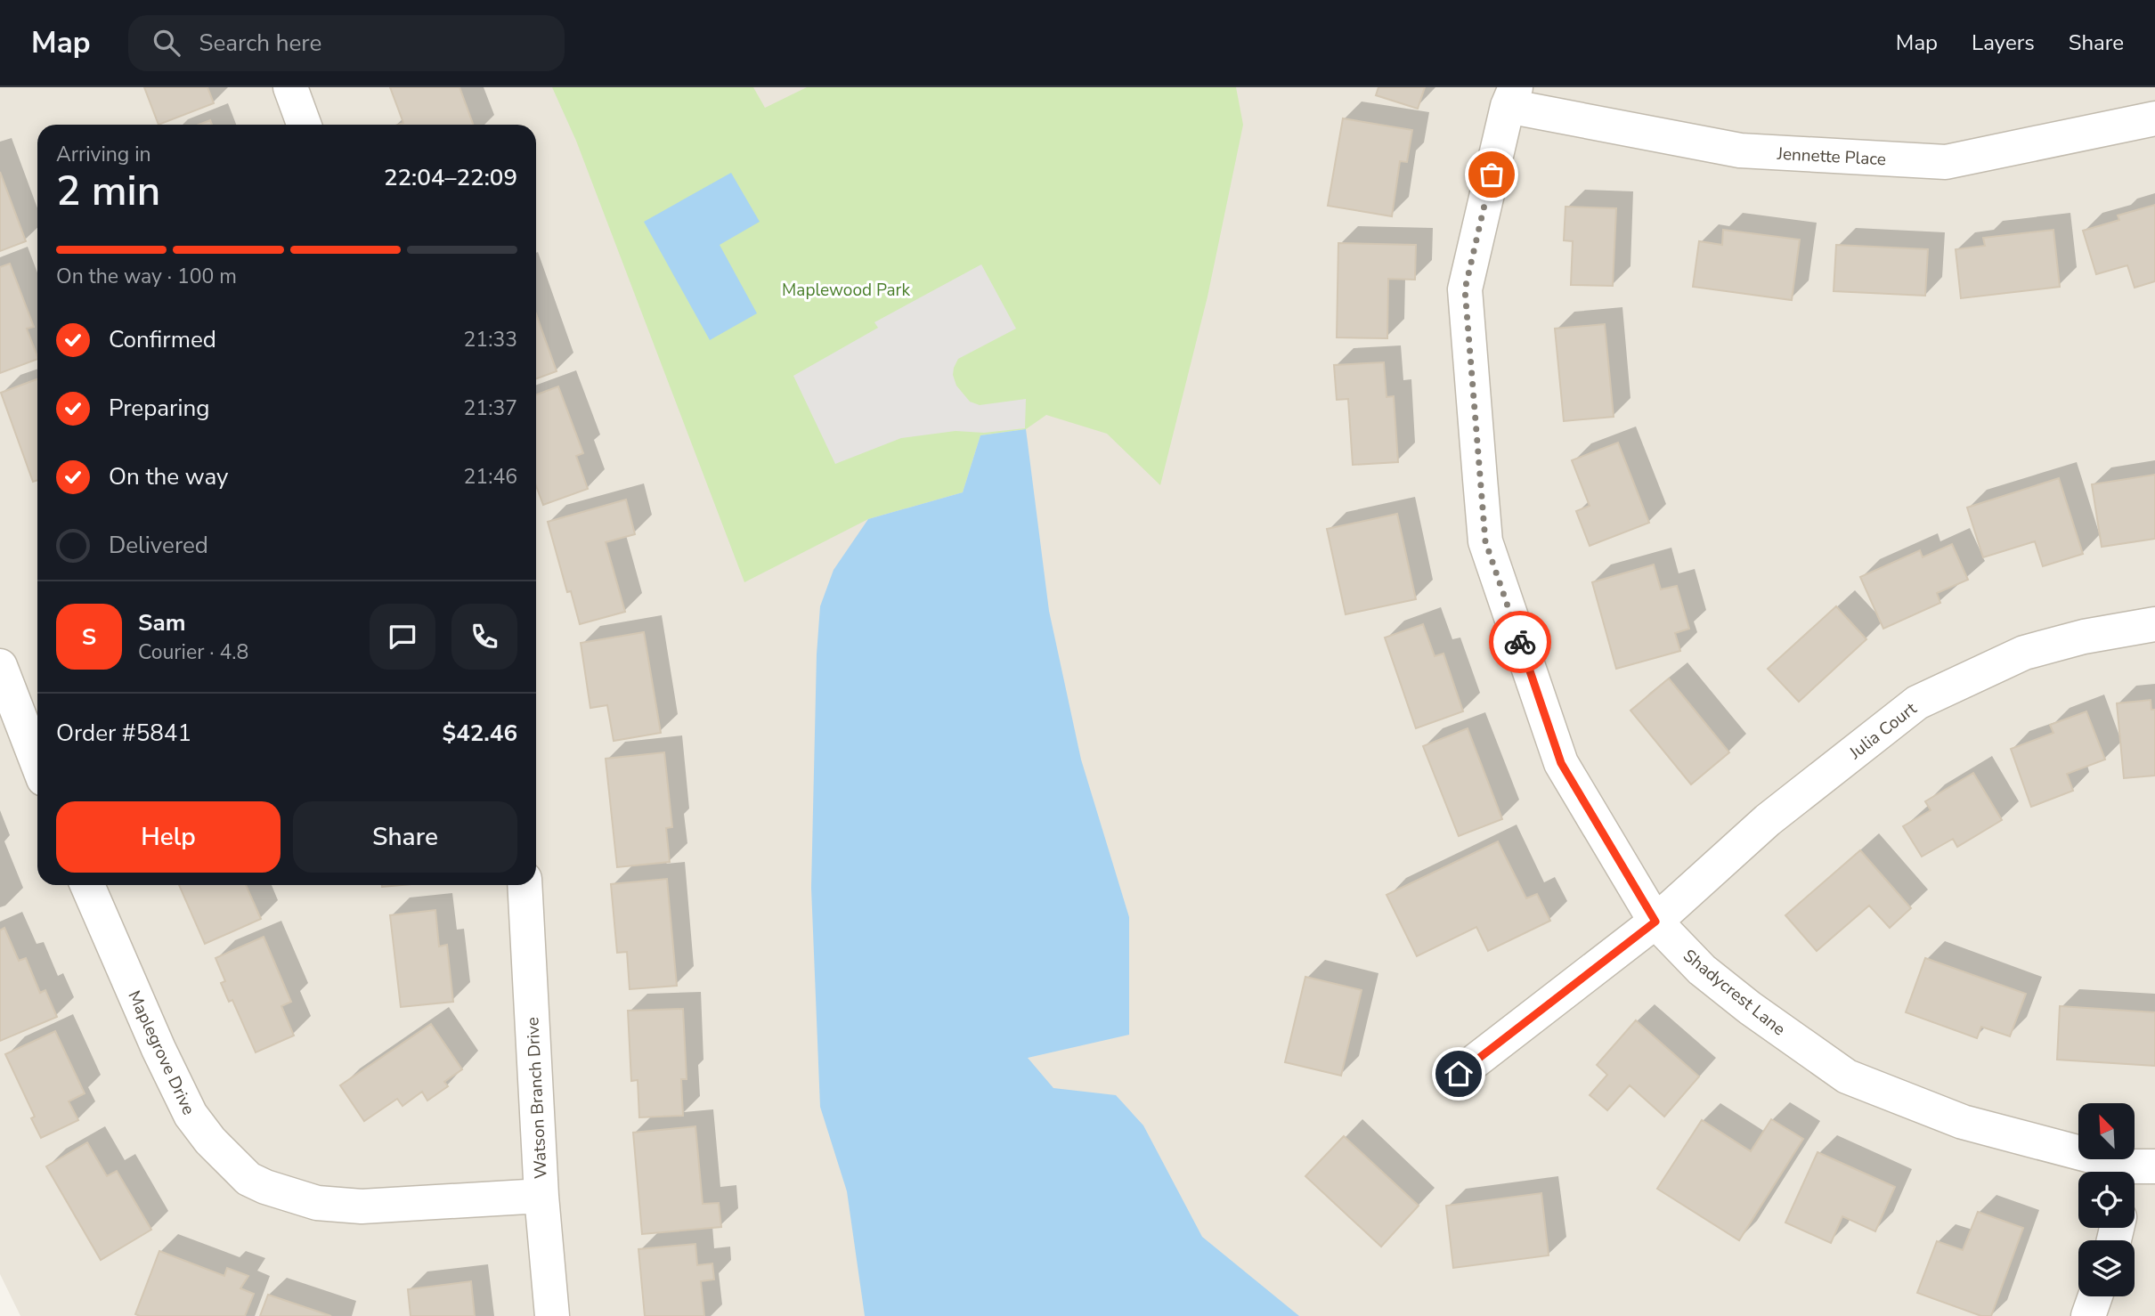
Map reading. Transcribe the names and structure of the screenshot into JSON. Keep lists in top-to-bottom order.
{
  "streets": {
    "street": [
      "Jennette Place",
      "Julia Court",
      "Shadycrest Lane",
      "Maplegrove Drive",
      "Watson Branch Drive"
    ]
  },
  "crossings": [
    ["Jennette Place", "Shadycrest Lane"],
    ["Julia Court", "Shadycrest Lane"],
    ["Maplegrove Drive", "Watson Branch Drive"]
  ],
  "parks": ["Maplewood Park"],
  "north": "top left",
  "page": {
    "header": "Map",
    "search": "Search here",
    "nav": ["Map", "Layers", "Share"],
    "heading": ["2 min", "Arriving in", "22:04–22:09"],
    "panel": [
      "Sam",
      "Courier · 4.8",
      "Order #5841",
      "$42.46"
    ],
    "bar": "On the way · 100 m",
    "list": [
      ["Confirmed", "21:33"],
      ["Preparing", "21:37"],
      ["On the way", "21:46"],
      "Delivered"
    ],
    "round": "S",
    "buttons": ["Help", "Share"]
  }
}
